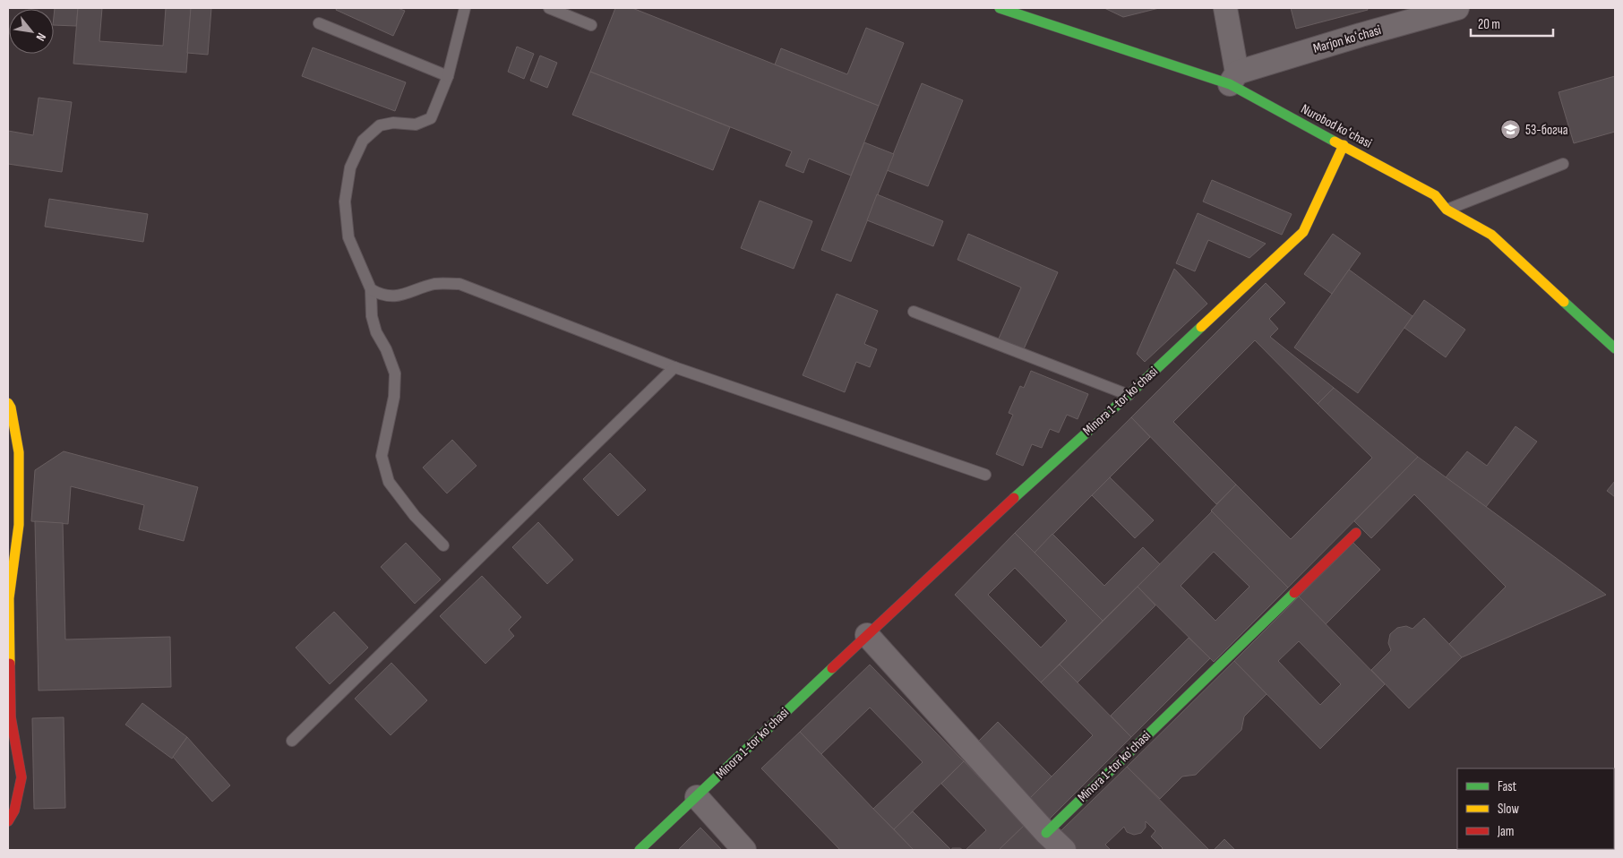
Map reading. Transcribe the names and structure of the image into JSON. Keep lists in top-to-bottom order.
{
  "streets": {
    "street": ["Marjon koʻchasi", "Nurobod koʻchasi", "Minora 1-tor koʻchasi"]
  },
  "crossings": [
    ["Marjon koʻchasi", "Nurobod koʻchasi"],
    ["Nurobod koʻchasi", "Minora 1-tor koʻchasi"]
  ],
  "places": {
    "school or university": ["53-богча"]
  },
  "legend": ["Fast", "Slow", "Jam"],
  "scale_bar": "20 m",
  "north": "bottom right"
}
